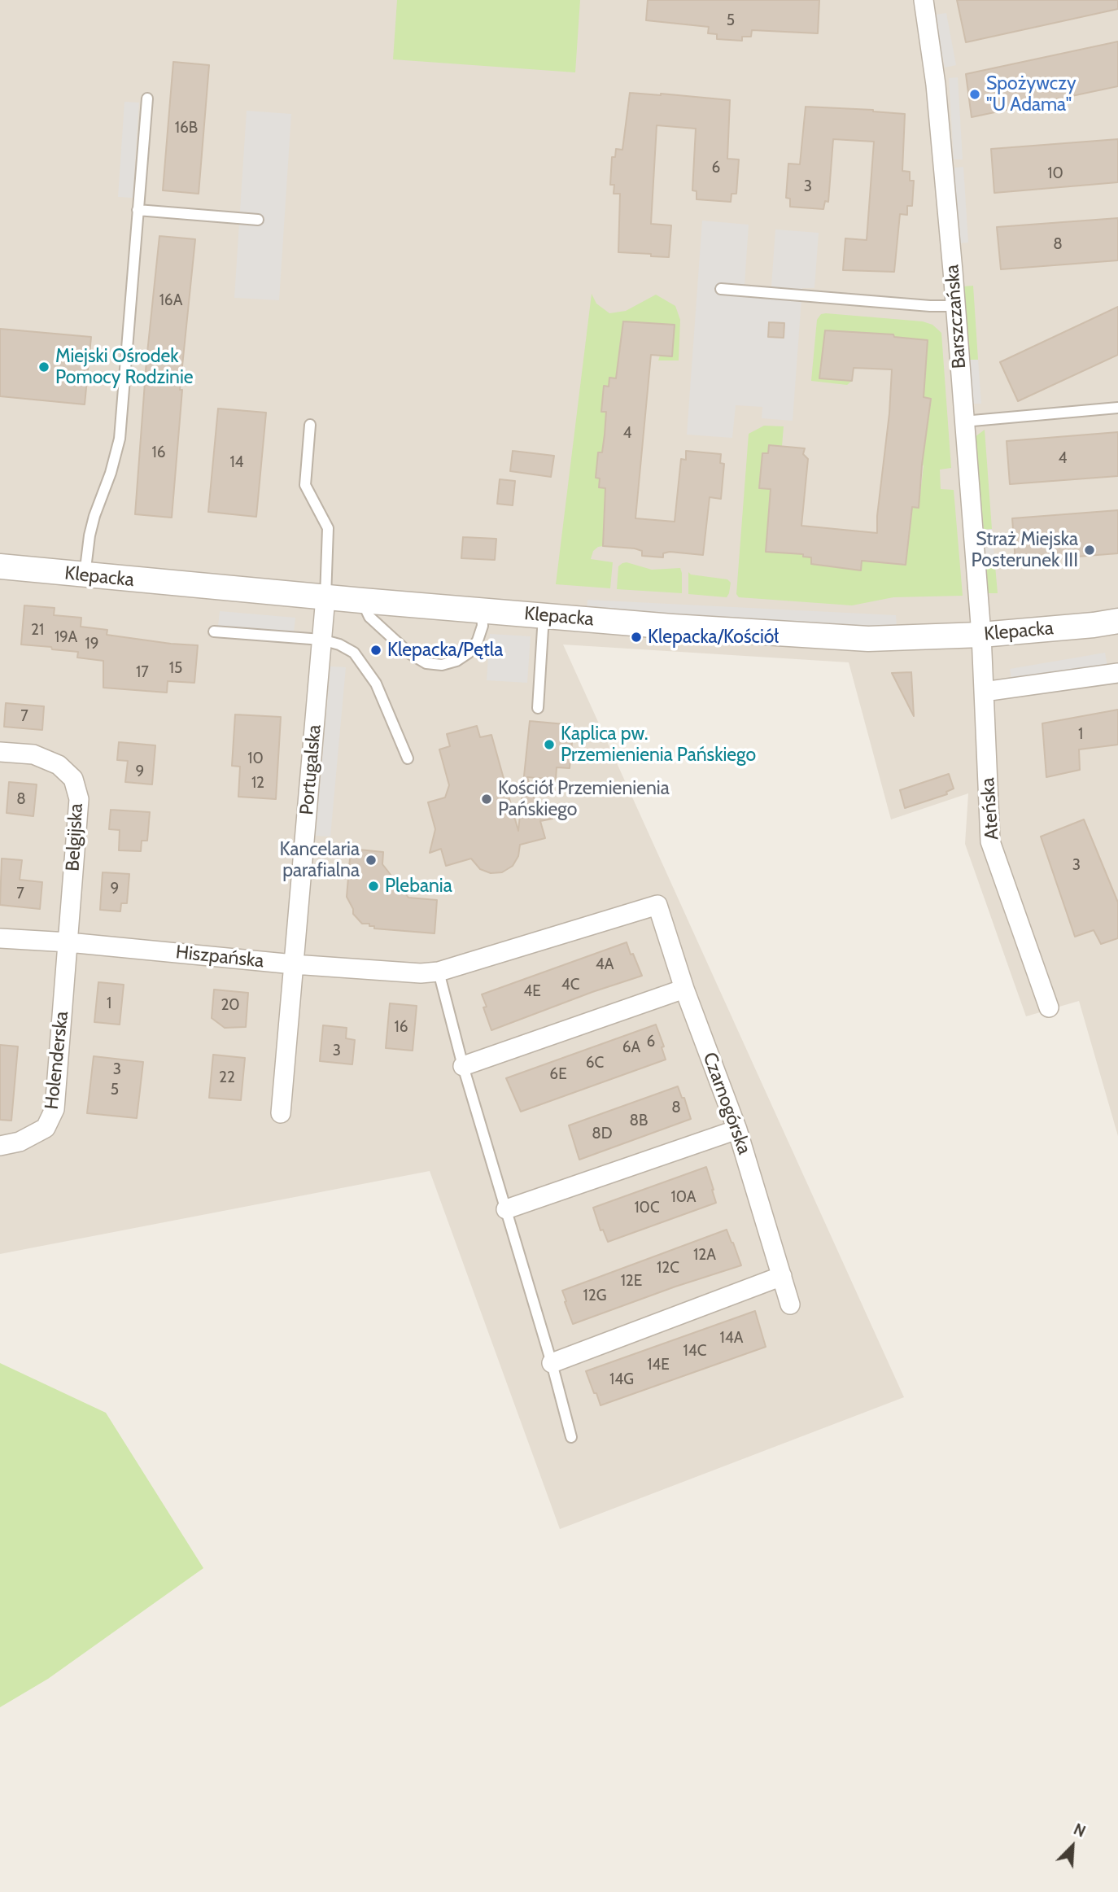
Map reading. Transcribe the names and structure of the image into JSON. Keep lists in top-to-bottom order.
{
  "streets": {
    "street": [
      "Barszczańska",
      "Klepacka",
      "Portugalska",
      "Ateńska",
      "Belgijska",
      "Hiszpańska",
      "Holenderska",
      "Czarnogórska"
    ]
  },
  "crossings": [
    ["Barszczańska", "Klepacka"],
    ["Barszczańska", "Ateńska"],
    ["Klepacka", "Portugalska"],
    ["Klepacka", "Ateńska"],
    ["Portugalska", "Hiszpańska"],
    ["Belgijska", "Hiszpańska"],
    ["Belgijska", "Holenderska"],
    ["Hiszpańska", "Holenderska"],
    ["Hiszpańska", "Czarnogórska"]
  ],
  "places": [
    "Spożywczy \"U Adama\"",
    "Miejski Ośrodek Pomocy Rodzinie",
    "Straż Miejska Posterunek III",
    "Klepacka/Kościół",
    "Klepacka/Pętla",
    "Kaplica pw. Przemienienia Pańskiego",
    "Kościół Przemienienia Pańskiego",
    "Kancelaria parafialna",
    "Plebania"
  ],
  "house_numbers": [
    "5",
    "16B",
    "6",
    "10",
    "3",
    "8",
    "16A",
    "4",
    "16",
    "4",
    "14",
    "21",
    "19A",
    "19",
    "15",
    "17",
    "7",
    "1",
    "10",
    "9",
    "12",
    "8",
    "3",
    "9",
    "7",
    "4A",
    "4C",
    "4E",
    "1",
    "20",
    "16",
    "6",
    "6A",
    "3",
    "6C",
    "3",
    "6E",
    "22",
    "5",
    "8",
    "8B",
    "8D",
    "10A",
    "10C",
    "12A",
    "12C",
    "12E",
    "12G",
    "14A",
    "14C",
    "14E",
    "14G"
  ],
  "north": "top right"
}
